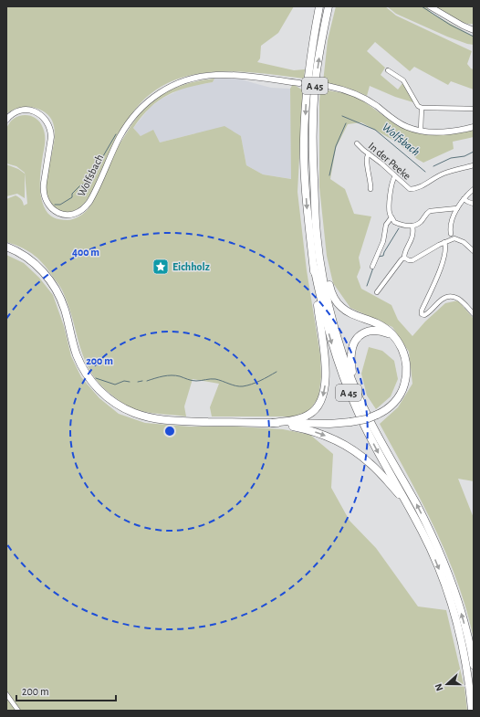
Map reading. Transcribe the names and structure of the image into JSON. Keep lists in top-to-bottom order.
{
  "streets": {
    "highway": ["A 45"],
    "main road": ["Wolfsbach"],
    "street": ["In der Peeke"]
  },
  "water": ["Wolfsbach"],
  "places": {
    "place": ["Eichholz"]
  },
  "scale_bar": "200 m",
  "north": "left",
  "rings": ["400 m", "200 m"]
}
